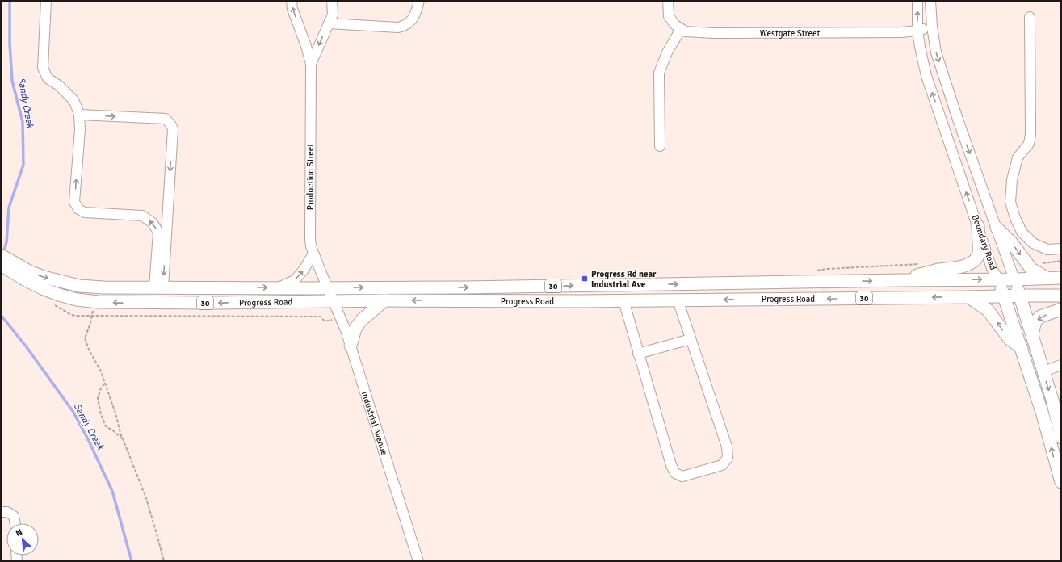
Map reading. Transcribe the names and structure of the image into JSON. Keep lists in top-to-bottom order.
{
  "streets": {
    "main road": ["Boundary Road", "30", "Progress Road"],
    "street": ["Westgate Street", "Production Street", "Industrial Avenue"]
  },
  "crossings": [
    ["Westgate Street", "Boundary Road"],
    ["Production Street", "Progress Road"],
    ["Production Street", "Industrial Avenue"],
    ["Boundary Road", "Progress Road"],
    ["Progress Road", "Industrial Avenue"]
  ],
  "water": ["Sandy Creek"],
  "places": {
    "transit": ["Progress Rd near Industrial Ave"]
  },
  "north": "top left"
}
